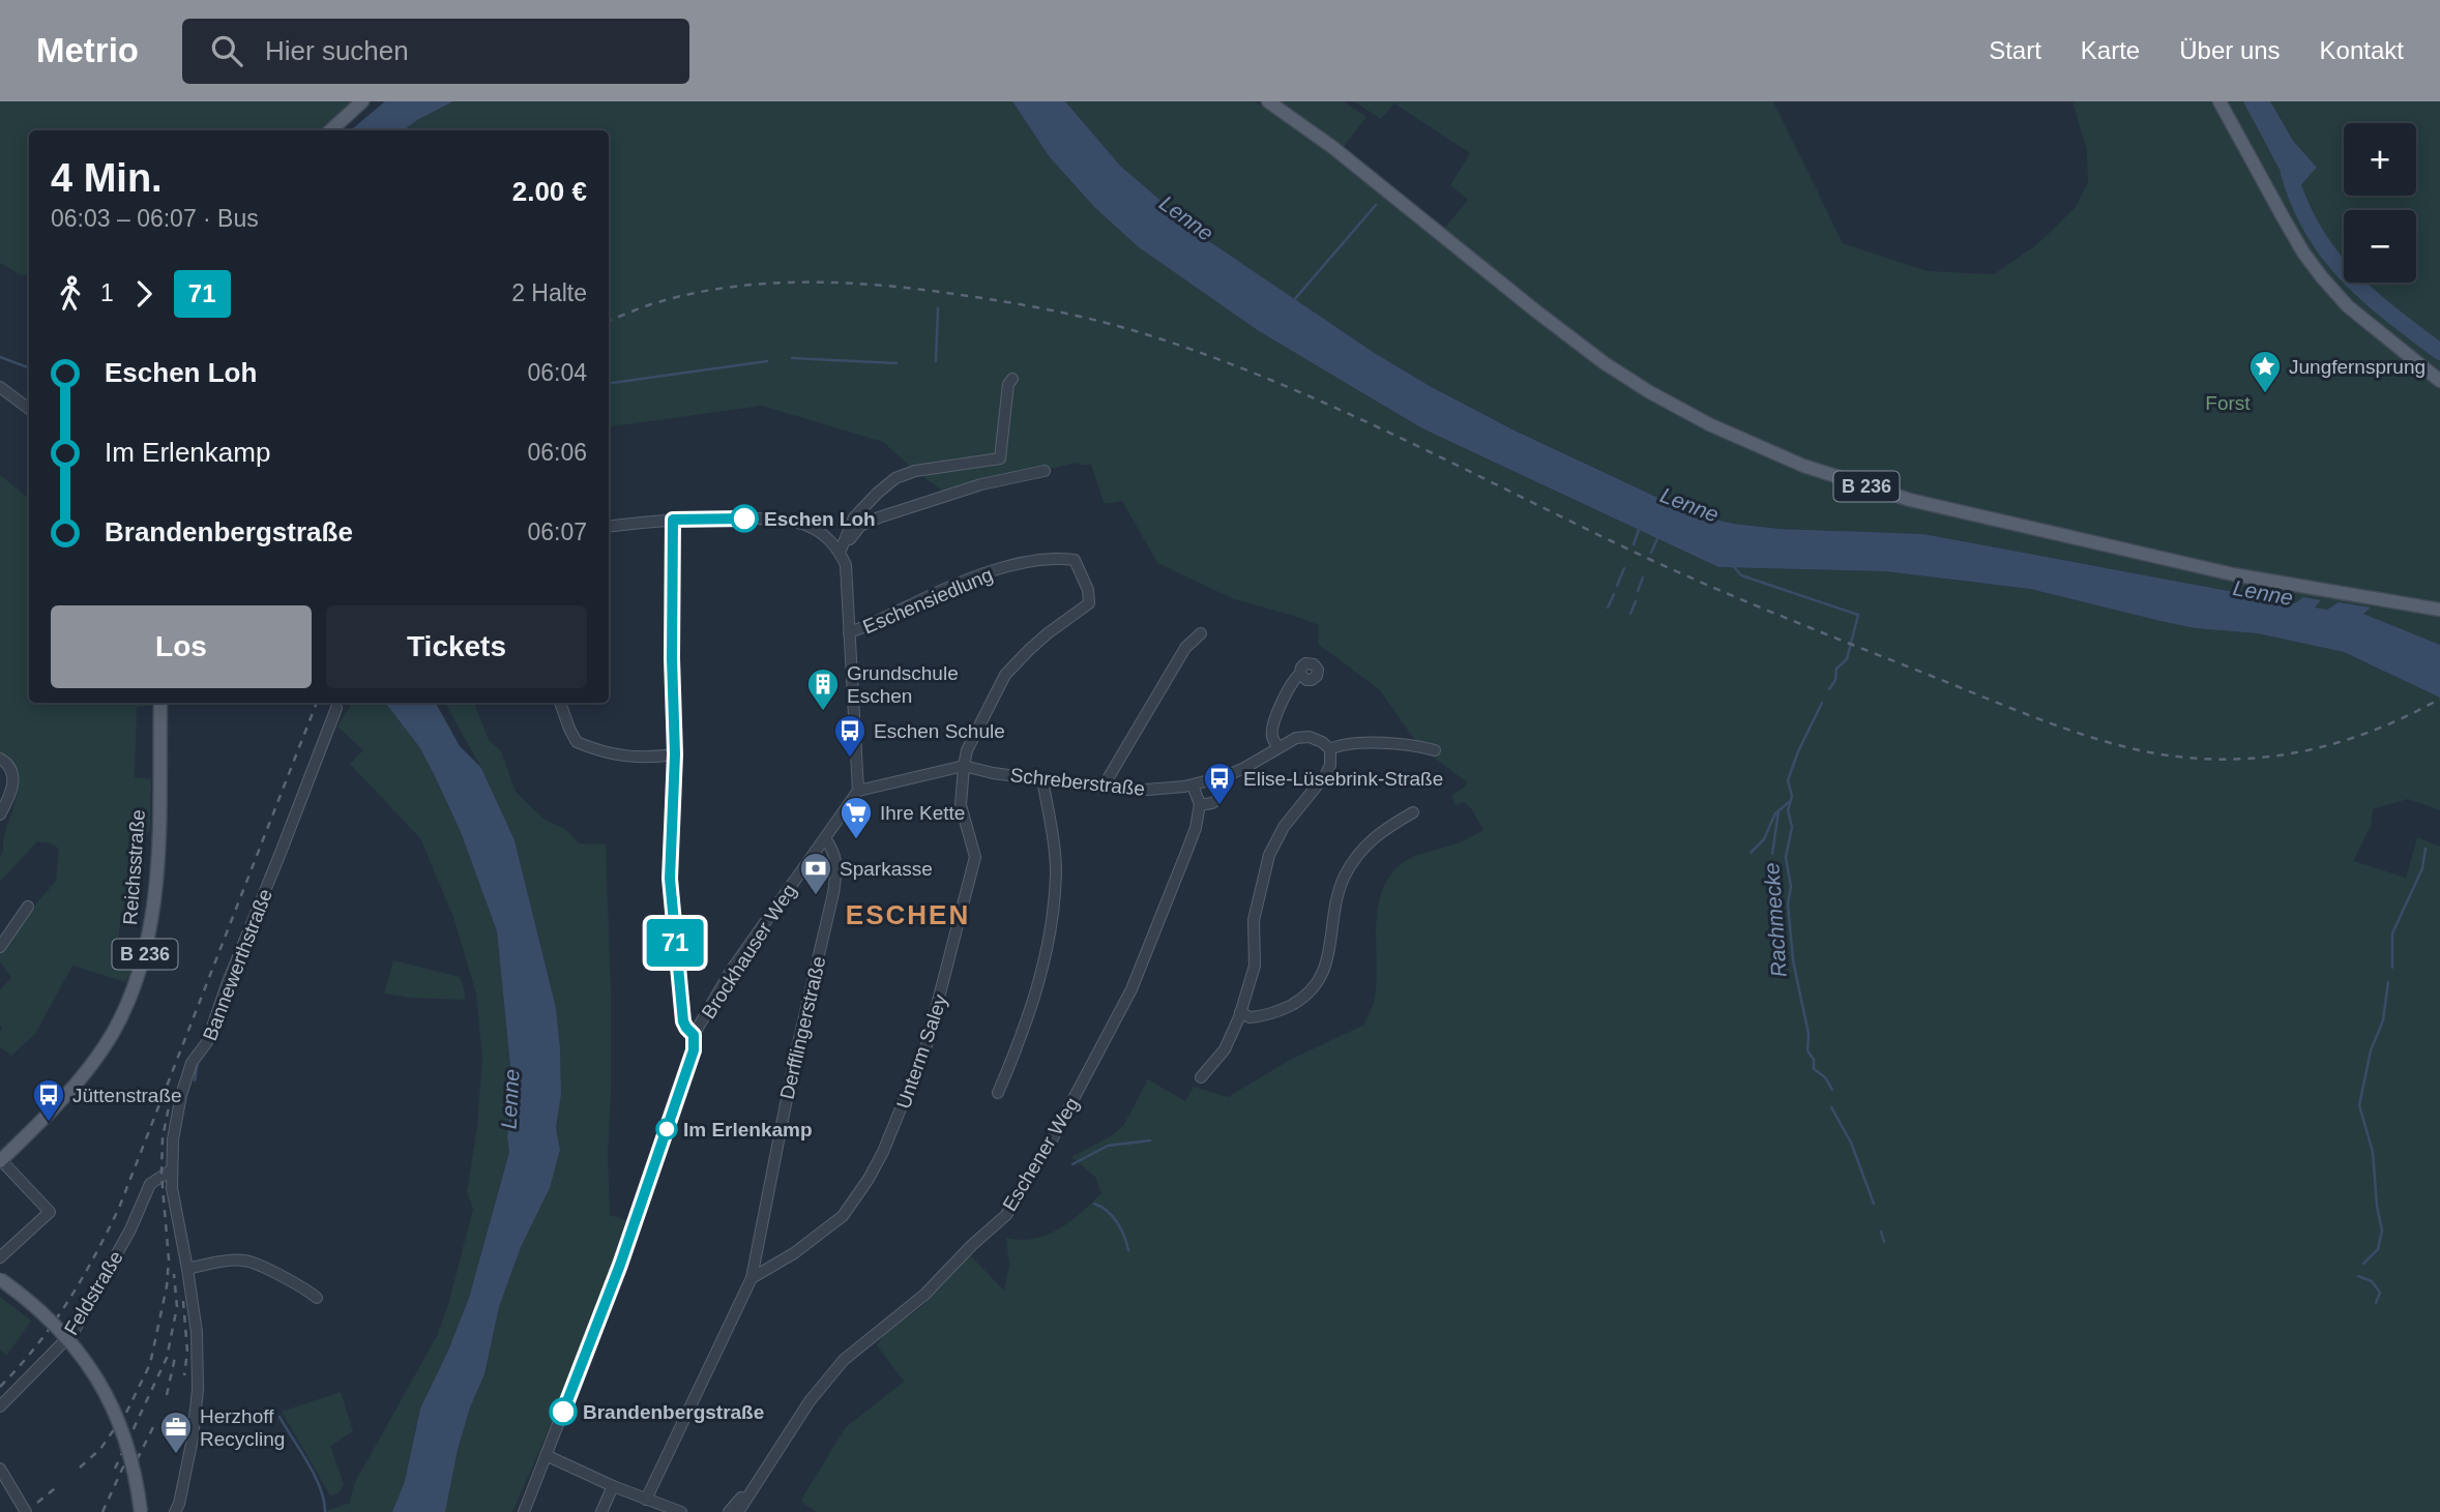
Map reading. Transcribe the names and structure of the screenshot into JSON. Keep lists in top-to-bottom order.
{
  "streets": {
    "main road": ["B 236", "Reichsstraße"],
    "street": [
      "Eschensiedlung",
      "Schreberstraße",
      "Brockhauser Weg",
      "Bannewerthstraße",
      "Derfflingerstraße",
      "Unterm Saley",
      "Eschener Weg",
      "Feldstraße"
    ]
  },
  "crossings": [
    ["Eschensiedlung", "Schreberstraße"],
    ["Eschensiedlung", "Unterm Saley"],
    ["Schreberstraße", "Unterm Saley"],
    ["Brockhauser Weg", "Derfflingerstraße"],
    ["Bannewerthstraße", "Feldstraße"],
    ["Derfflingerstraße", "Unterm Saley"]
  ],
  "districts": ["ESCHEN"],
  "water": ["Lenne", "Rachmecke"],
  "parks": ["Forst"],
  "places": {
    "place": ["Jungfernsprung"],
    "other": ["Eschen Loh", "Im Erlenkamp", "Brandenbergstraße"],
    "building": ["Grundschule Eschen"],
    "bus stop": ["Eschen Schule", "Elise-Lüsebrink-Straße", "Jüttenstraße"],
    "supermarket": ["Ihre Kette"],
    "bank": ["Sparkasse"],
    "office": ["Herzhoff Recycling"]
  },
  "lines": ["bus line 71"],
  "page": {
    "header": "Metrio",
    "search": "Hier suchen",
    "nav": [
      "Start",
      "Karte",
      "Über uns",
      "Kontakt"
    ],
    "on_map": "71",
    "map_buttons": ["+", "−"],
    "heading": ["4 Min.", "06:03 – 06:07 · Bus", "2.00 €"],
    "legs": ["1", "71", "2 Halte"],
    "list": [
      {
        "name": "Eschen Loh",
        "value": "06:04"
      },
      {
        "name": "Im Erlenkamp",
        "value": "06:06"
      },
      {
        "name": "Brandenbergstraße",
        "value": "06:07"
      }
    ],
    "buttons": ["Los", "Tickets"]
  }
}
